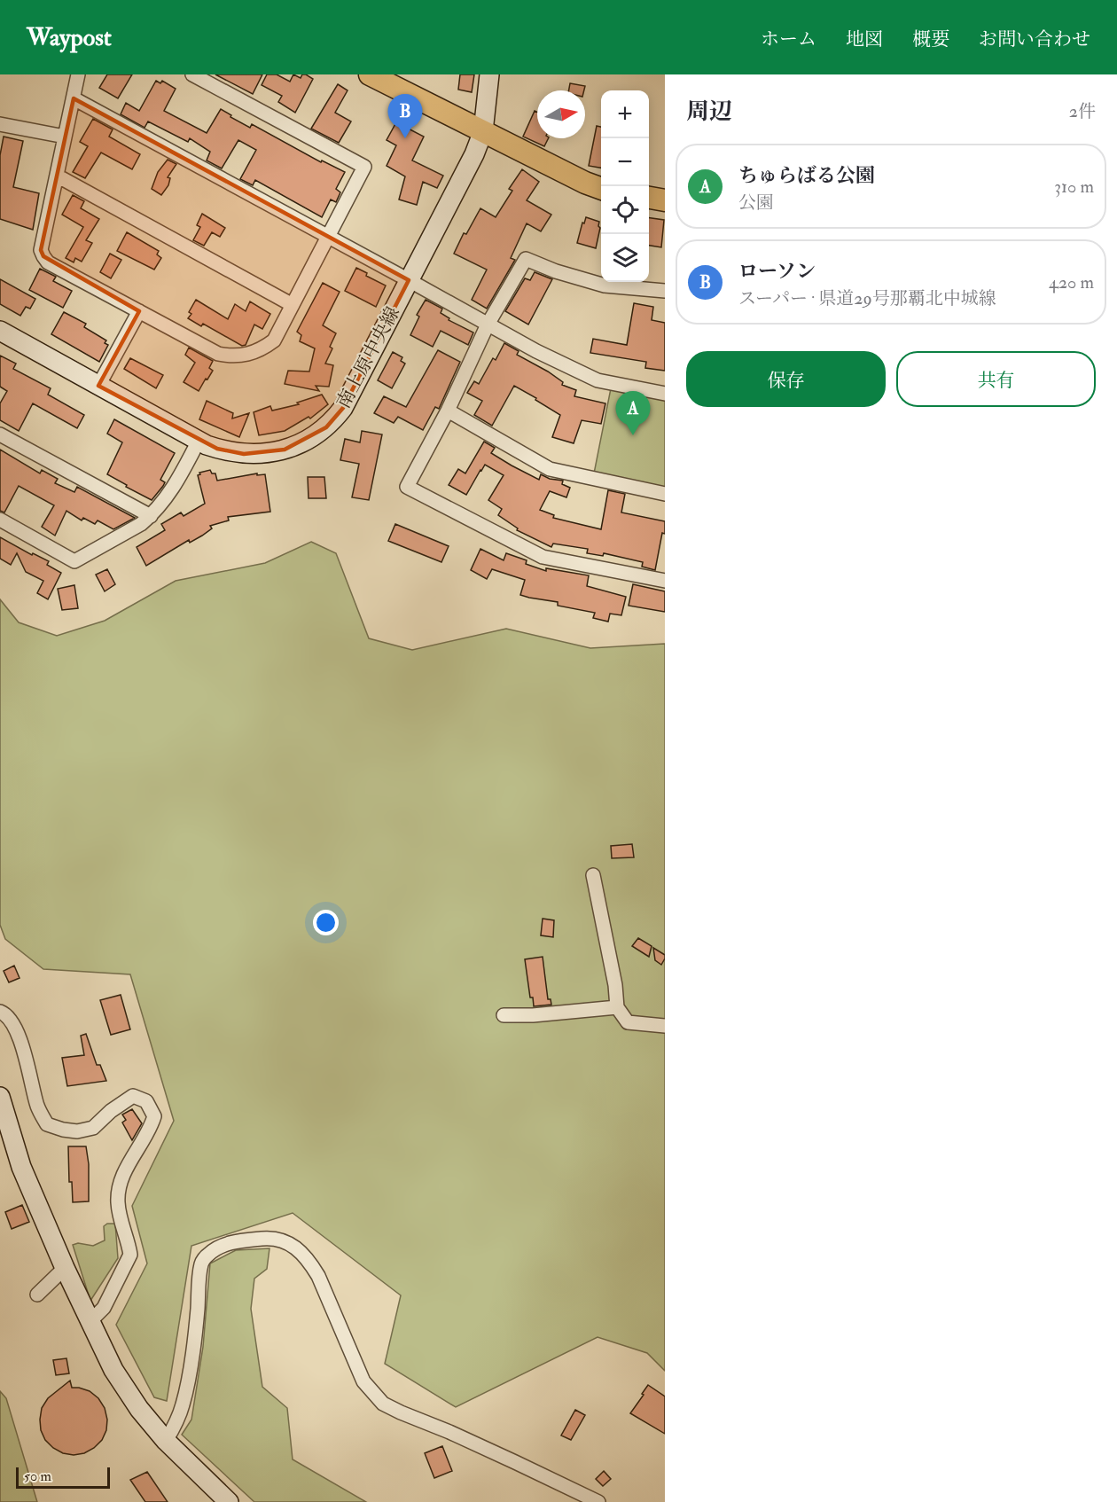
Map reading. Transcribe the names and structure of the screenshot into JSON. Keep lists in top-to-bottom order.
{
  "streets": {
    "street": ["南上原中央線"]
  },
  "scale_bar": "50 m",
  "north": "right",
  "page": {
    "header": "Waypost",
    "nav": [
      "ホーム",
      "地図",
      "概要",
      "お問い合わせ"
    ],
    "heading": ["周辺", "2件"],
    "map_buttons": ["+", "−"],
    "pins": ["B", "A"],
    "list": [
      {
        "mark": "A",
        "name": "ちゅらばる公園",
        "note": "公園",
        "value": "310 m"
      },
      {
        "mark": "B",
        "name": "ローソン",
        "note": "スーパー · 県道29号那覇北中城線",
        "value": "420 m"
      }
    ],
    "buttons": ["保存", "共有"],
    "scale": "50 m"
  }
}
